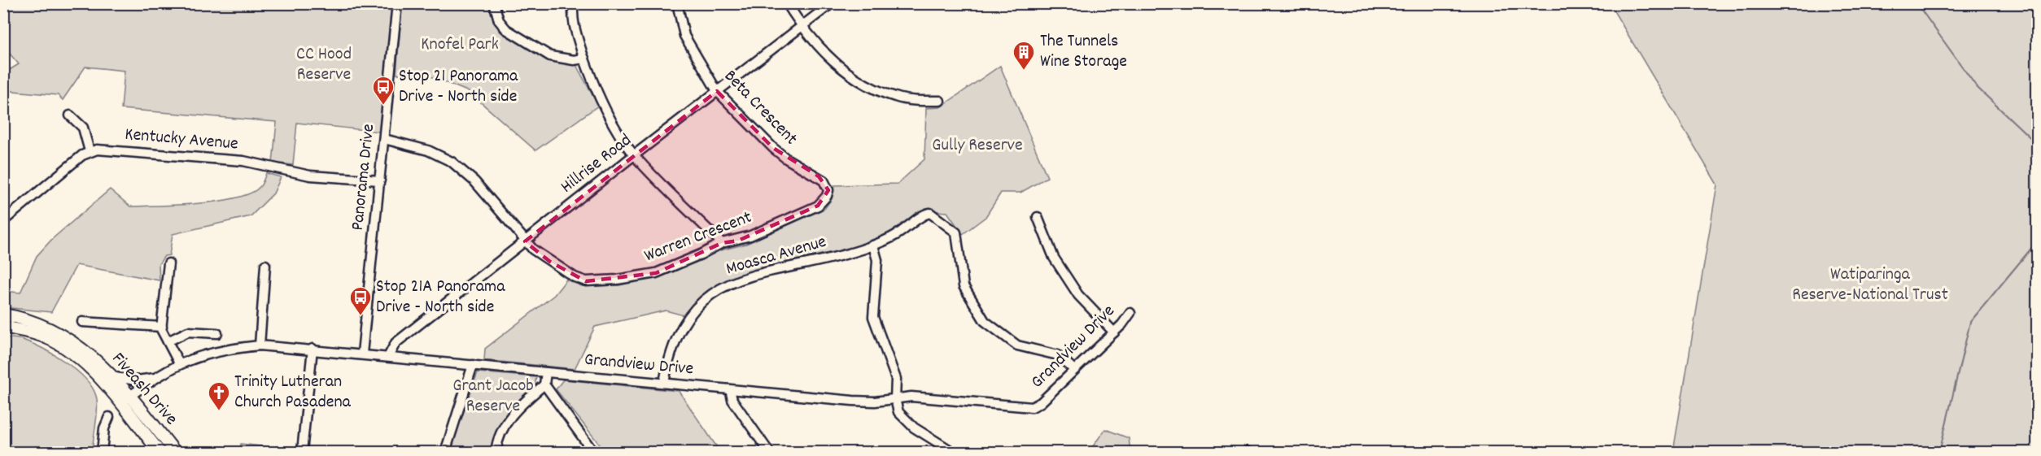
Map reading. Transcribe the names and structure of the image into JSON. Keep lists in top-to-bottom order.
{
  "streets": {
    "main road": ["Fiveash Drive"],
    "street": [
      "Beta Crescent",
      "Kentucky Avenue",
      "Hillrise Road",
      "Panorama Drive",
      "Warren Crescent",
      "Moasca Avenue",
      "Grandview Drive"
    ]
  },
  "crossings": [
    ["Beta Crescent", "Hillrise Road"],
    ["Beta Crescent", "Warren Crescent"],
    ["Kentucky Avenue", "Panorama Drive"],
    ["Hillrise Road", "Warren Crescent"],
    ["Hillrise Road", "Grandview Drive"],
    ["Panorama Drive", "Warren Crescent"],
    ["Panorama Drive", "Grandview Drive"],
    ["Moasca Avenue", "Grandview Drive"],
    ["Grandview Drive", "Fiveash Drive"]
  ],
  "parks": [
    "Knofel Park",
    "CC Hood Reserve",
    "Gully Reserve",
    "Watiparinga Reserve-National Trust",
    "Grant Jacob Reserve"
  ],
  "places": {
    "building": ["The Tunnels Wine Storage"],
    "bus stop": ["Stop 21 Panorama Drive - North side", "Stop 21A Panorama Drive - North side"],
    "church": ["Trinity Lutheran Church Pasadena"]
  }
}
